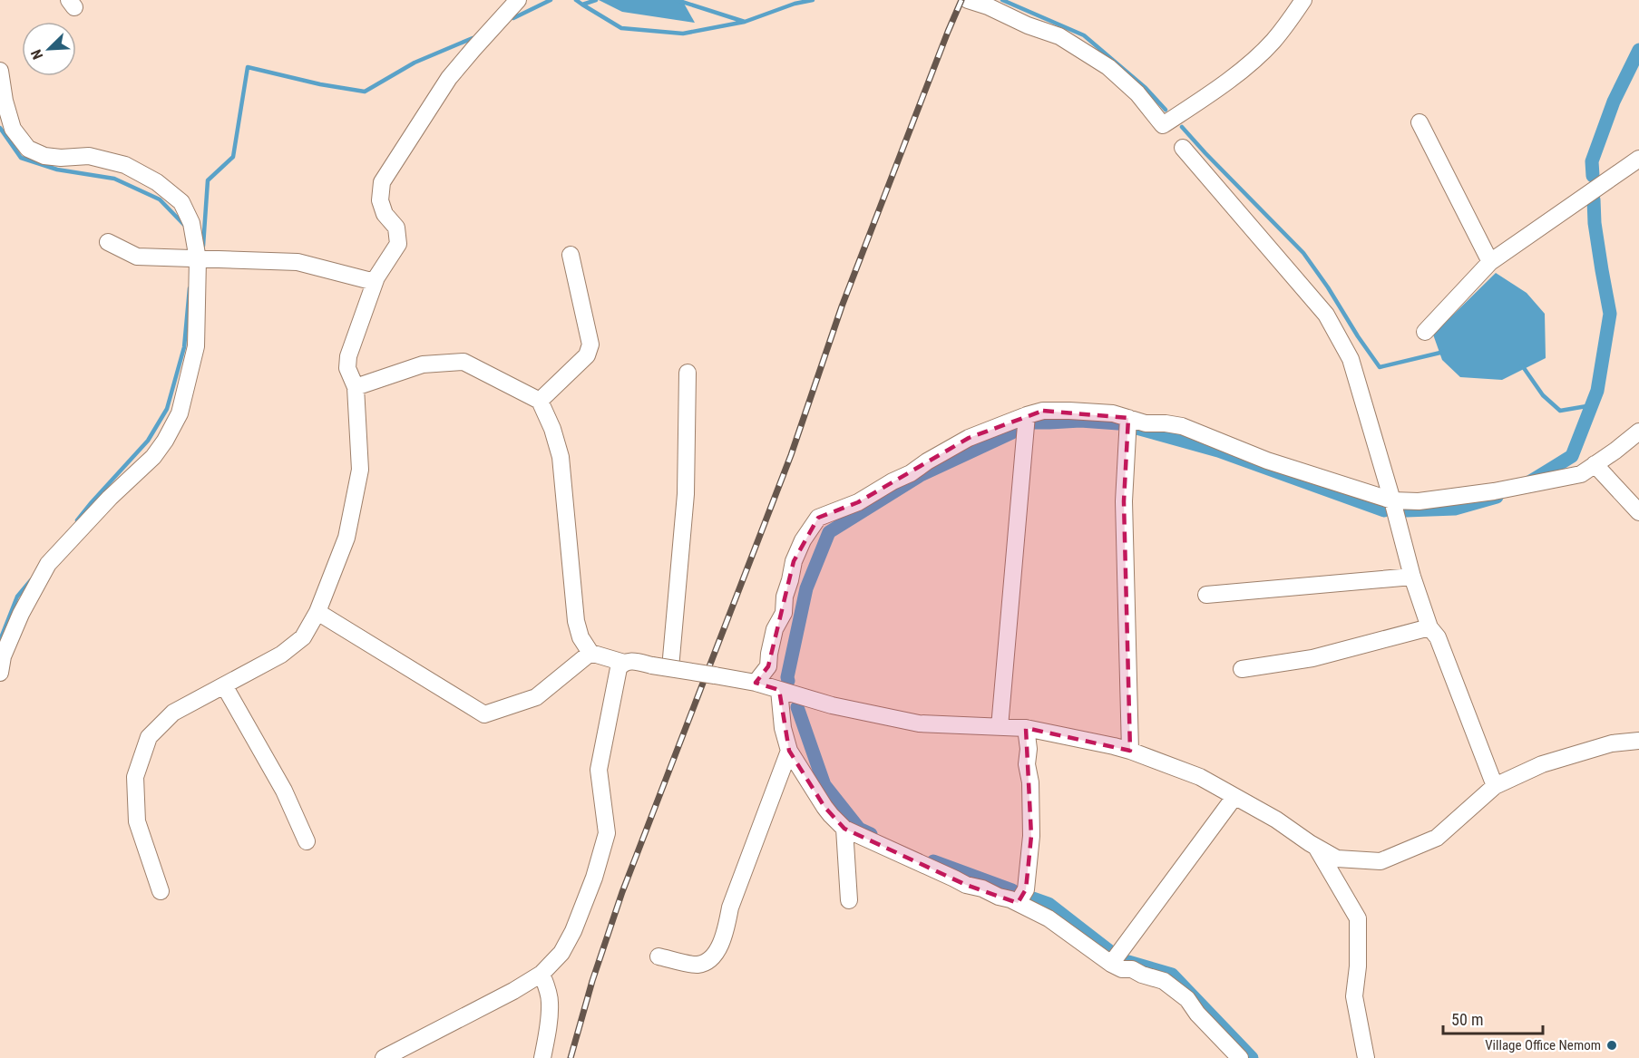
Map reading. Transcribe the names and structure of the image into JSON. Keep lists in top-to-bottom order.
{
  "places": ["Village Office Nemom"],
  "scale_bar": "50 m",
  "north": "bottom left"
}
